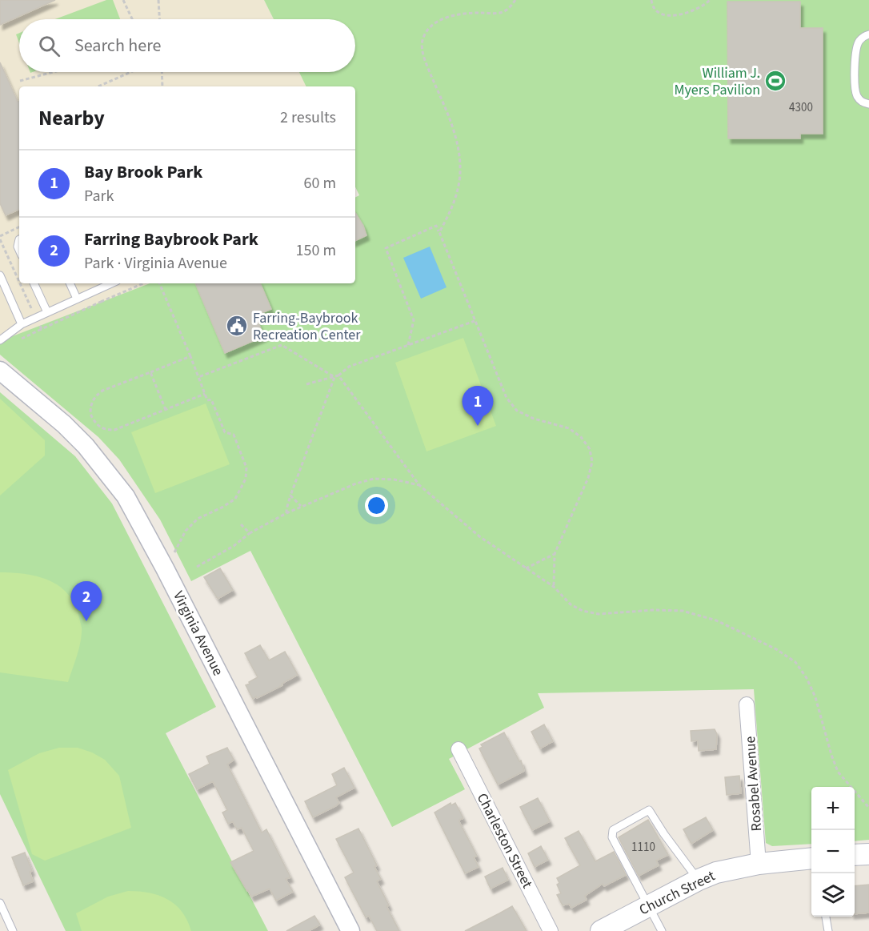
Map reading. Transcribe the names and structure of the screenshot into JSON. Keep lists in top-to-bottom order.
{
  "streets": {
    "main road": ["Church Street"],
    "street": ["Virginia Avenue", "Rosabel Avenue", "Charleston Street"]
  },
  "crossings": [
    ["Rosabel Avenue", "Church Street"]
  ],
  "places": {
    "sports": ["William J. Myers Pavilion"],
    "public building": ["Farring-Baybrook Recreation Center"]
  },
  "house_numbers": ["4300", "1110"],
  "page": {
    "search": "Search here",
    "heading": ["Nearby", "2 results"],
    "list": [
      {
        "mark": "1",
        "name": "Bay Brook Park",
        "note": "Park",
        "value": "60 m"
      },
      {
        "mark": "2",
        "name": "Farring Baybrook Park",
        "note": "Park · Virginia Avenue",
        "value": "150 m"
      }
    ],
    "pins": ["1", "2"],
    "map_buttons": ["+", "−"]
  }
}
